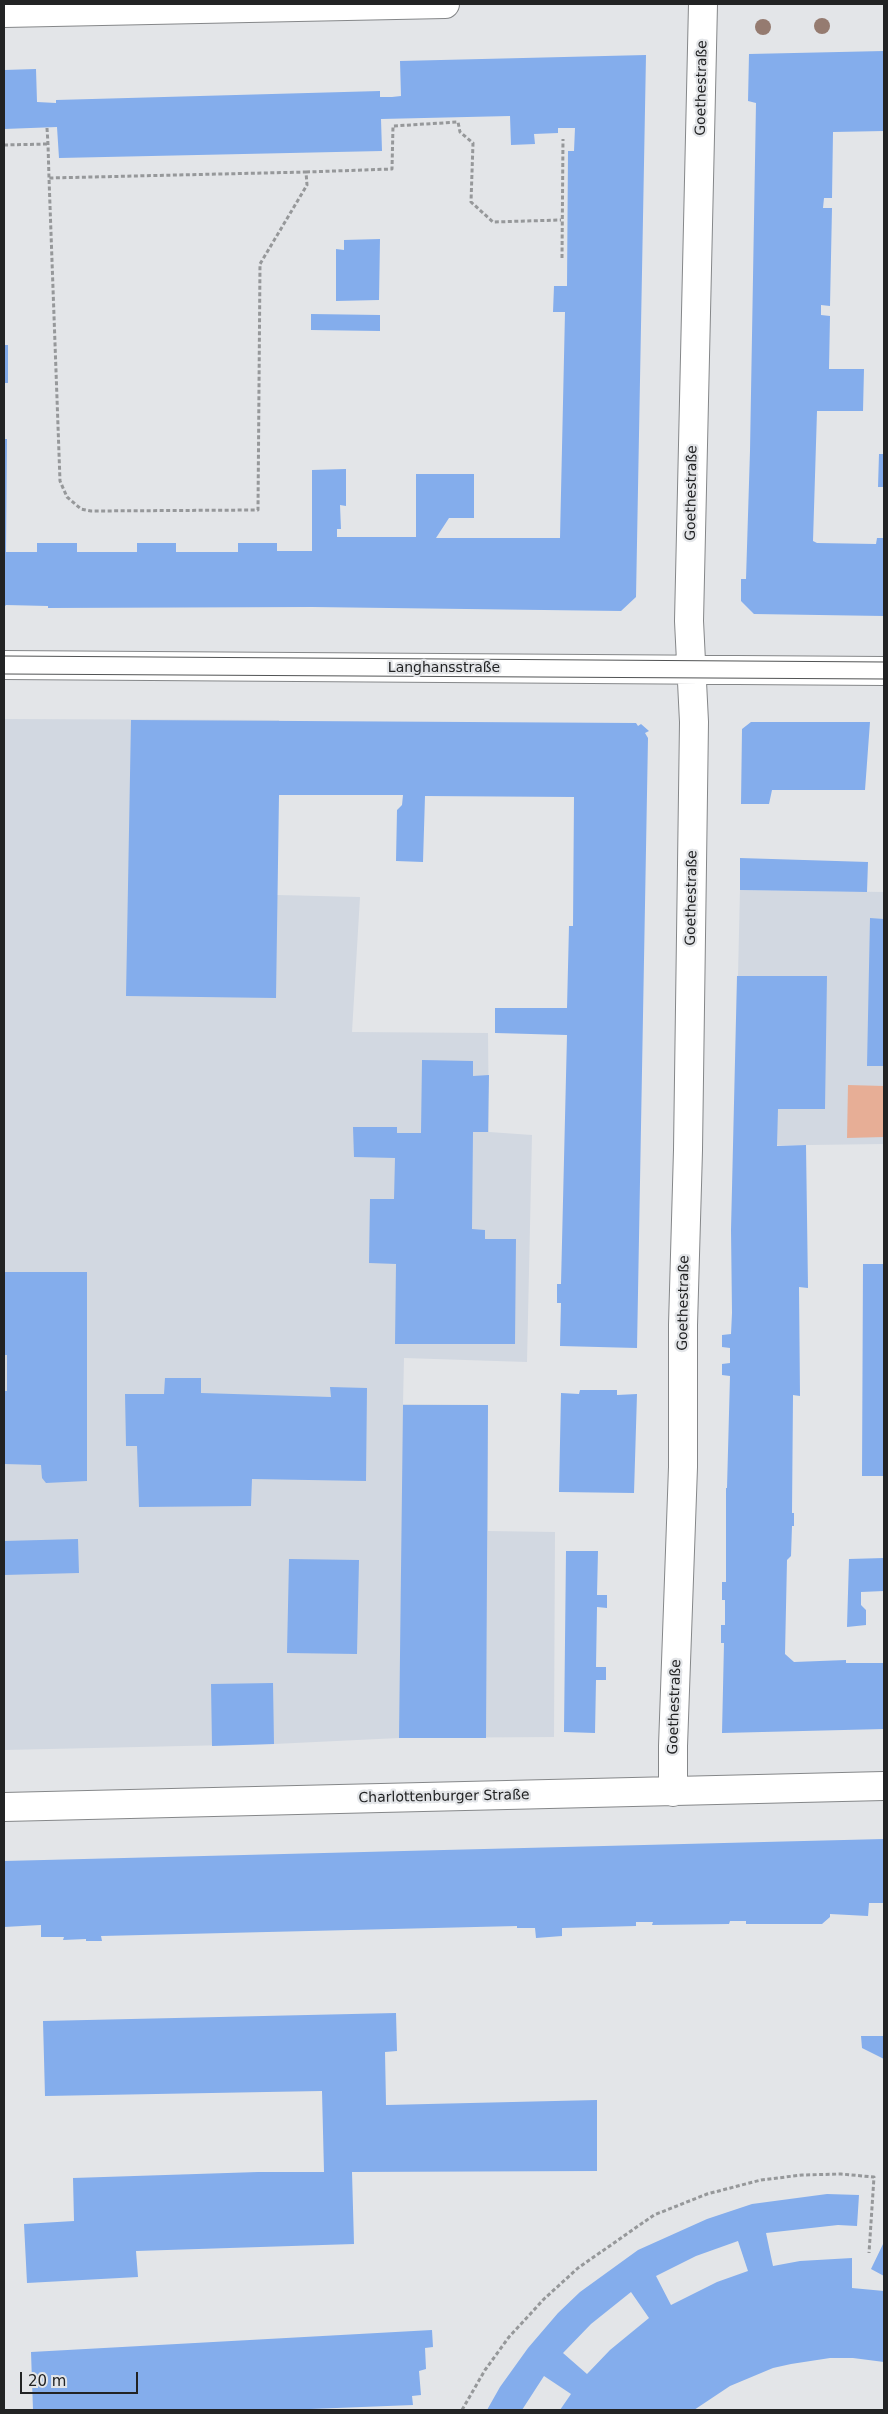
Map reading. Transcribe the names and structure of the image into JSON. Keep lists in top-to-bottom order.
{
  "streets": {
    "street": ["Goethestraße", "Langhansstraße", "Charlottenburger Straße"]
  },
  "crossings": [
    ["Goethestraße", "Langhansstraße"],
    ["Goethestraße", "Charlottenburger Straße"]
  ],
  "scale_bar": "20 m"
}
